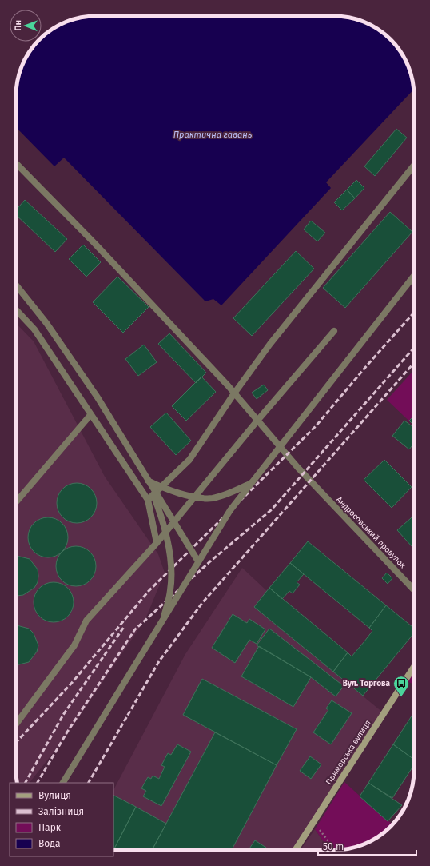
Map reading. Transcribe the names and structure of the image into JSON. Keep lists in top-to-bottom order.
{
  "streets": {
    "main road": ["Приморська вулиця"],
    "street": ["Андросовський провулок"]
  },
  "water": ["Практична гавань"],
  "places": {
    "bus stop": ["Вул. Торгова"]
  },
  "legend": [
    "Вулиця",
    "Залізниця",
    "Парк",
    "Вода"
  ],
  "scale_bar": "50 m",
  "north": "left"
}
